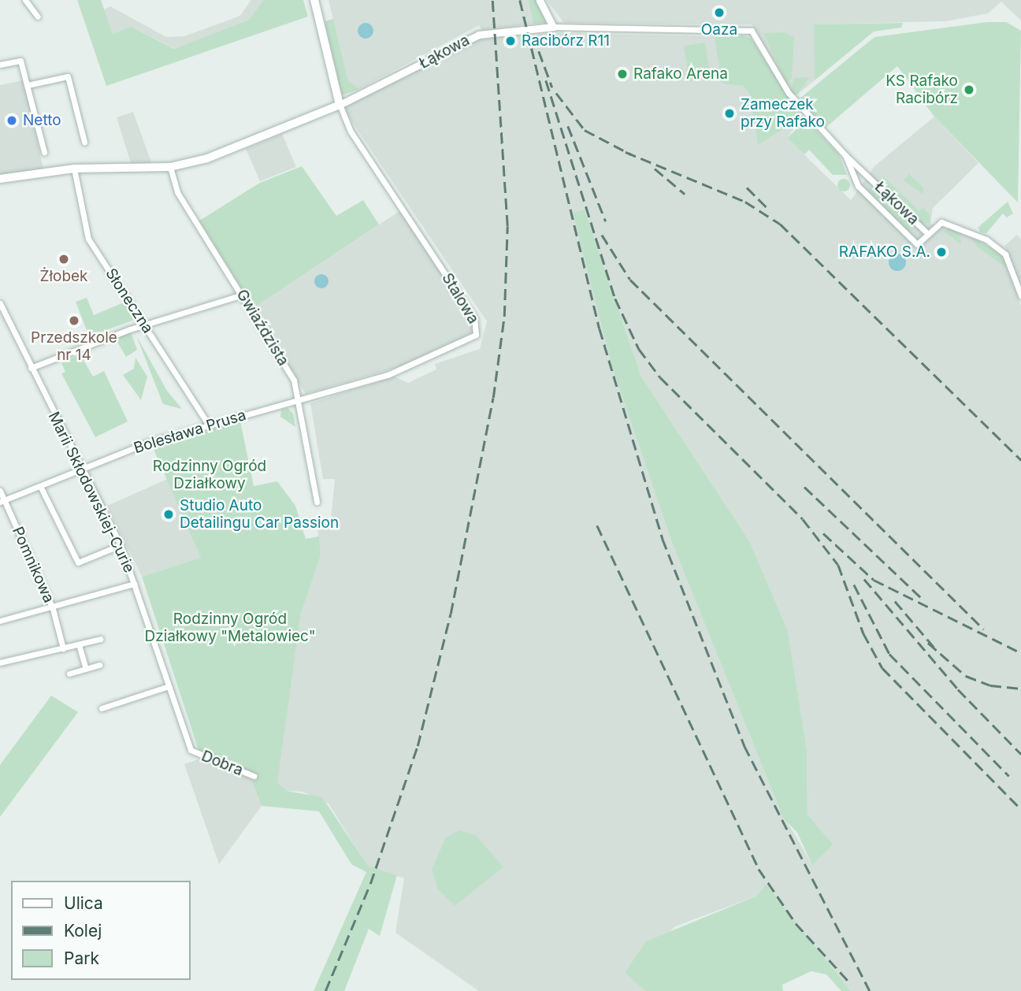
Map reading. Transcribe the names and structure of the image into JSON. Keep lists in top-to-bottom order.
{
  "streets": {
    "main road": ["Łąkowa"],
    "street": [
      "Stalowa",
      "Słoneczna",
      "Gwiaździsta",
      "Bolesława Prusa",
      "Marii Skłodowskiej-Curie",
      "Pomnikowa",
      "Dobra"
    ]
  },
  "crossings": [
    ["Łąkowa", "Stalowa"],
    ["Łąkowa", "Słoneczna"],
    ["Łąkowa", "Gwiaździsta"],
    ["Stalowa", "Gwiaździsta"],
    ["Stalowa", "Bolesława Prusa"],
    ["Słoneczna", "Bolesława Prusa"],
    ["Gwiaździsta", "Bolesława Prusa"],
    ["Bolesława Prusa", "Marii Skłodowskiej-Curie"],
    ["Bolesława Prusa", "Pomnikowa"],
    ["Marii Skłodowskiej-Curie", "Dobra"]
  ],
  "parks": ["Rodzinny Ogród Działkowy", "Rodzinny Ogród Działkowy \"Metalowiec\""],
  "places": [
    "Oaza",
    "Racibórz R11",
    "Rafako Arena",
    "KS Rafako Racibórz",
    "Zameczek przy Rafako",
    "Netto",
    "RAFAKO S.A.",
    "Żłobek",
    "Przedszkole nr 14",
    "Studio Auto Detailingu Car Passion"
  ],
  "legend": ["Ulica", "Kolej", "Park"]
}
